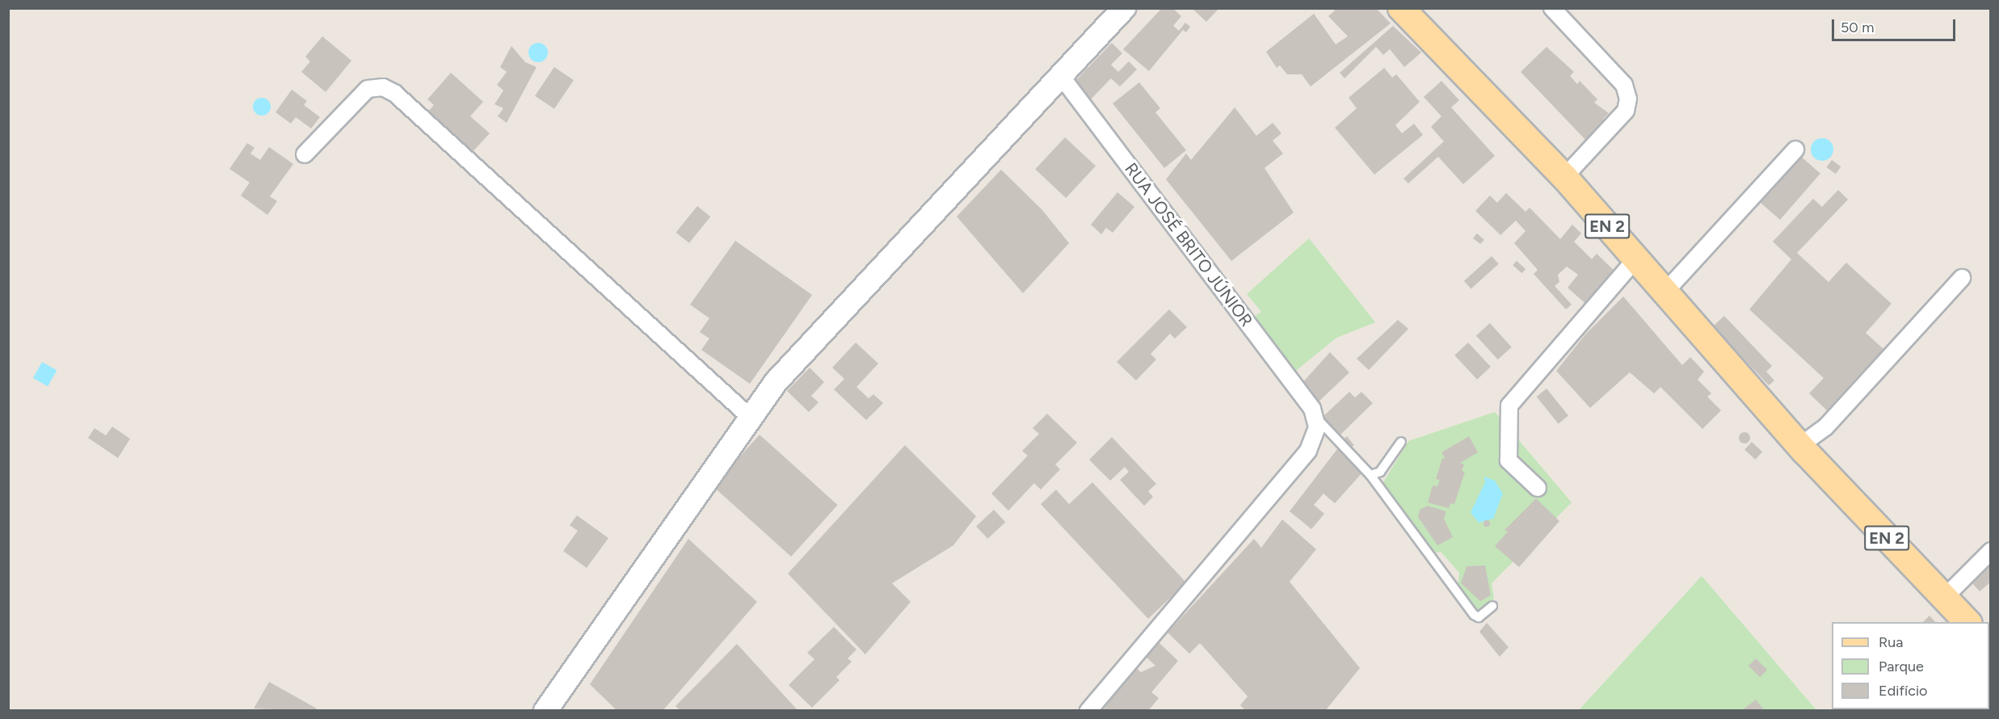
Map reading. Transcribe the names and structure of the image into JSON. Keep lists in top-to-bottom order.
{
  "streets": {
    "main road": ["EN 2"],
    "street": ["RUA JOSÉ BRITO JÚNIOR"]
  },
  "legend": ["Rua", "Parque", "Edifício"],
  "scale_bar": "50 m"
}
